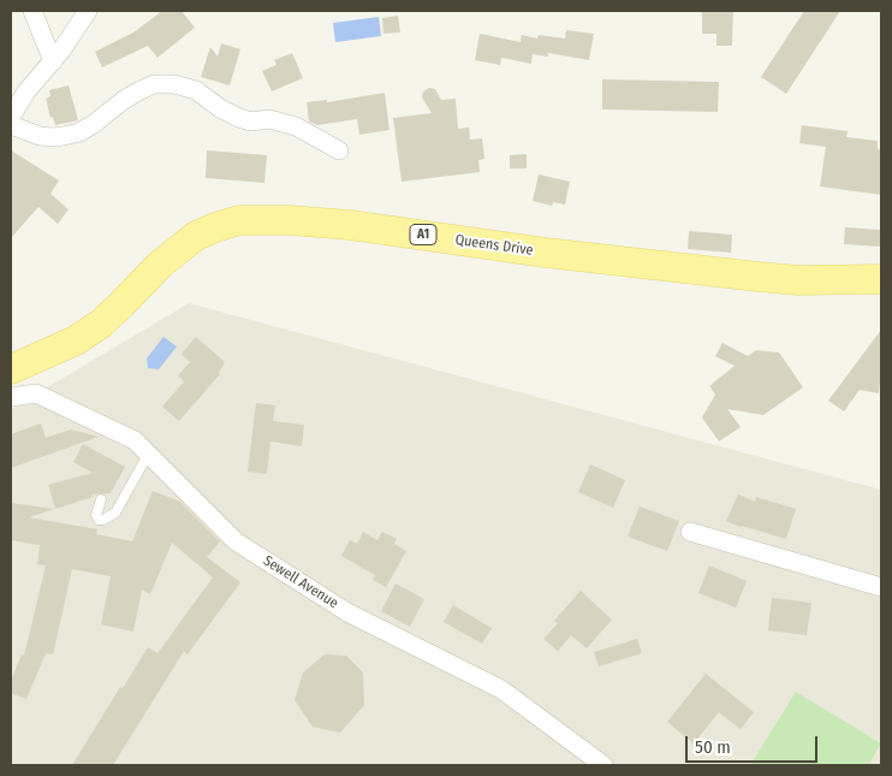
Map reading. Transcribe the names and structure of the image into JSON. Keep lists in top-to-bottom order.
{
  "streets": {
    "main road": ["A1", "Queens Drive"],
    "street": ["Sewell Avenue"]
  },
  "scale_bar": "50 m"
}
